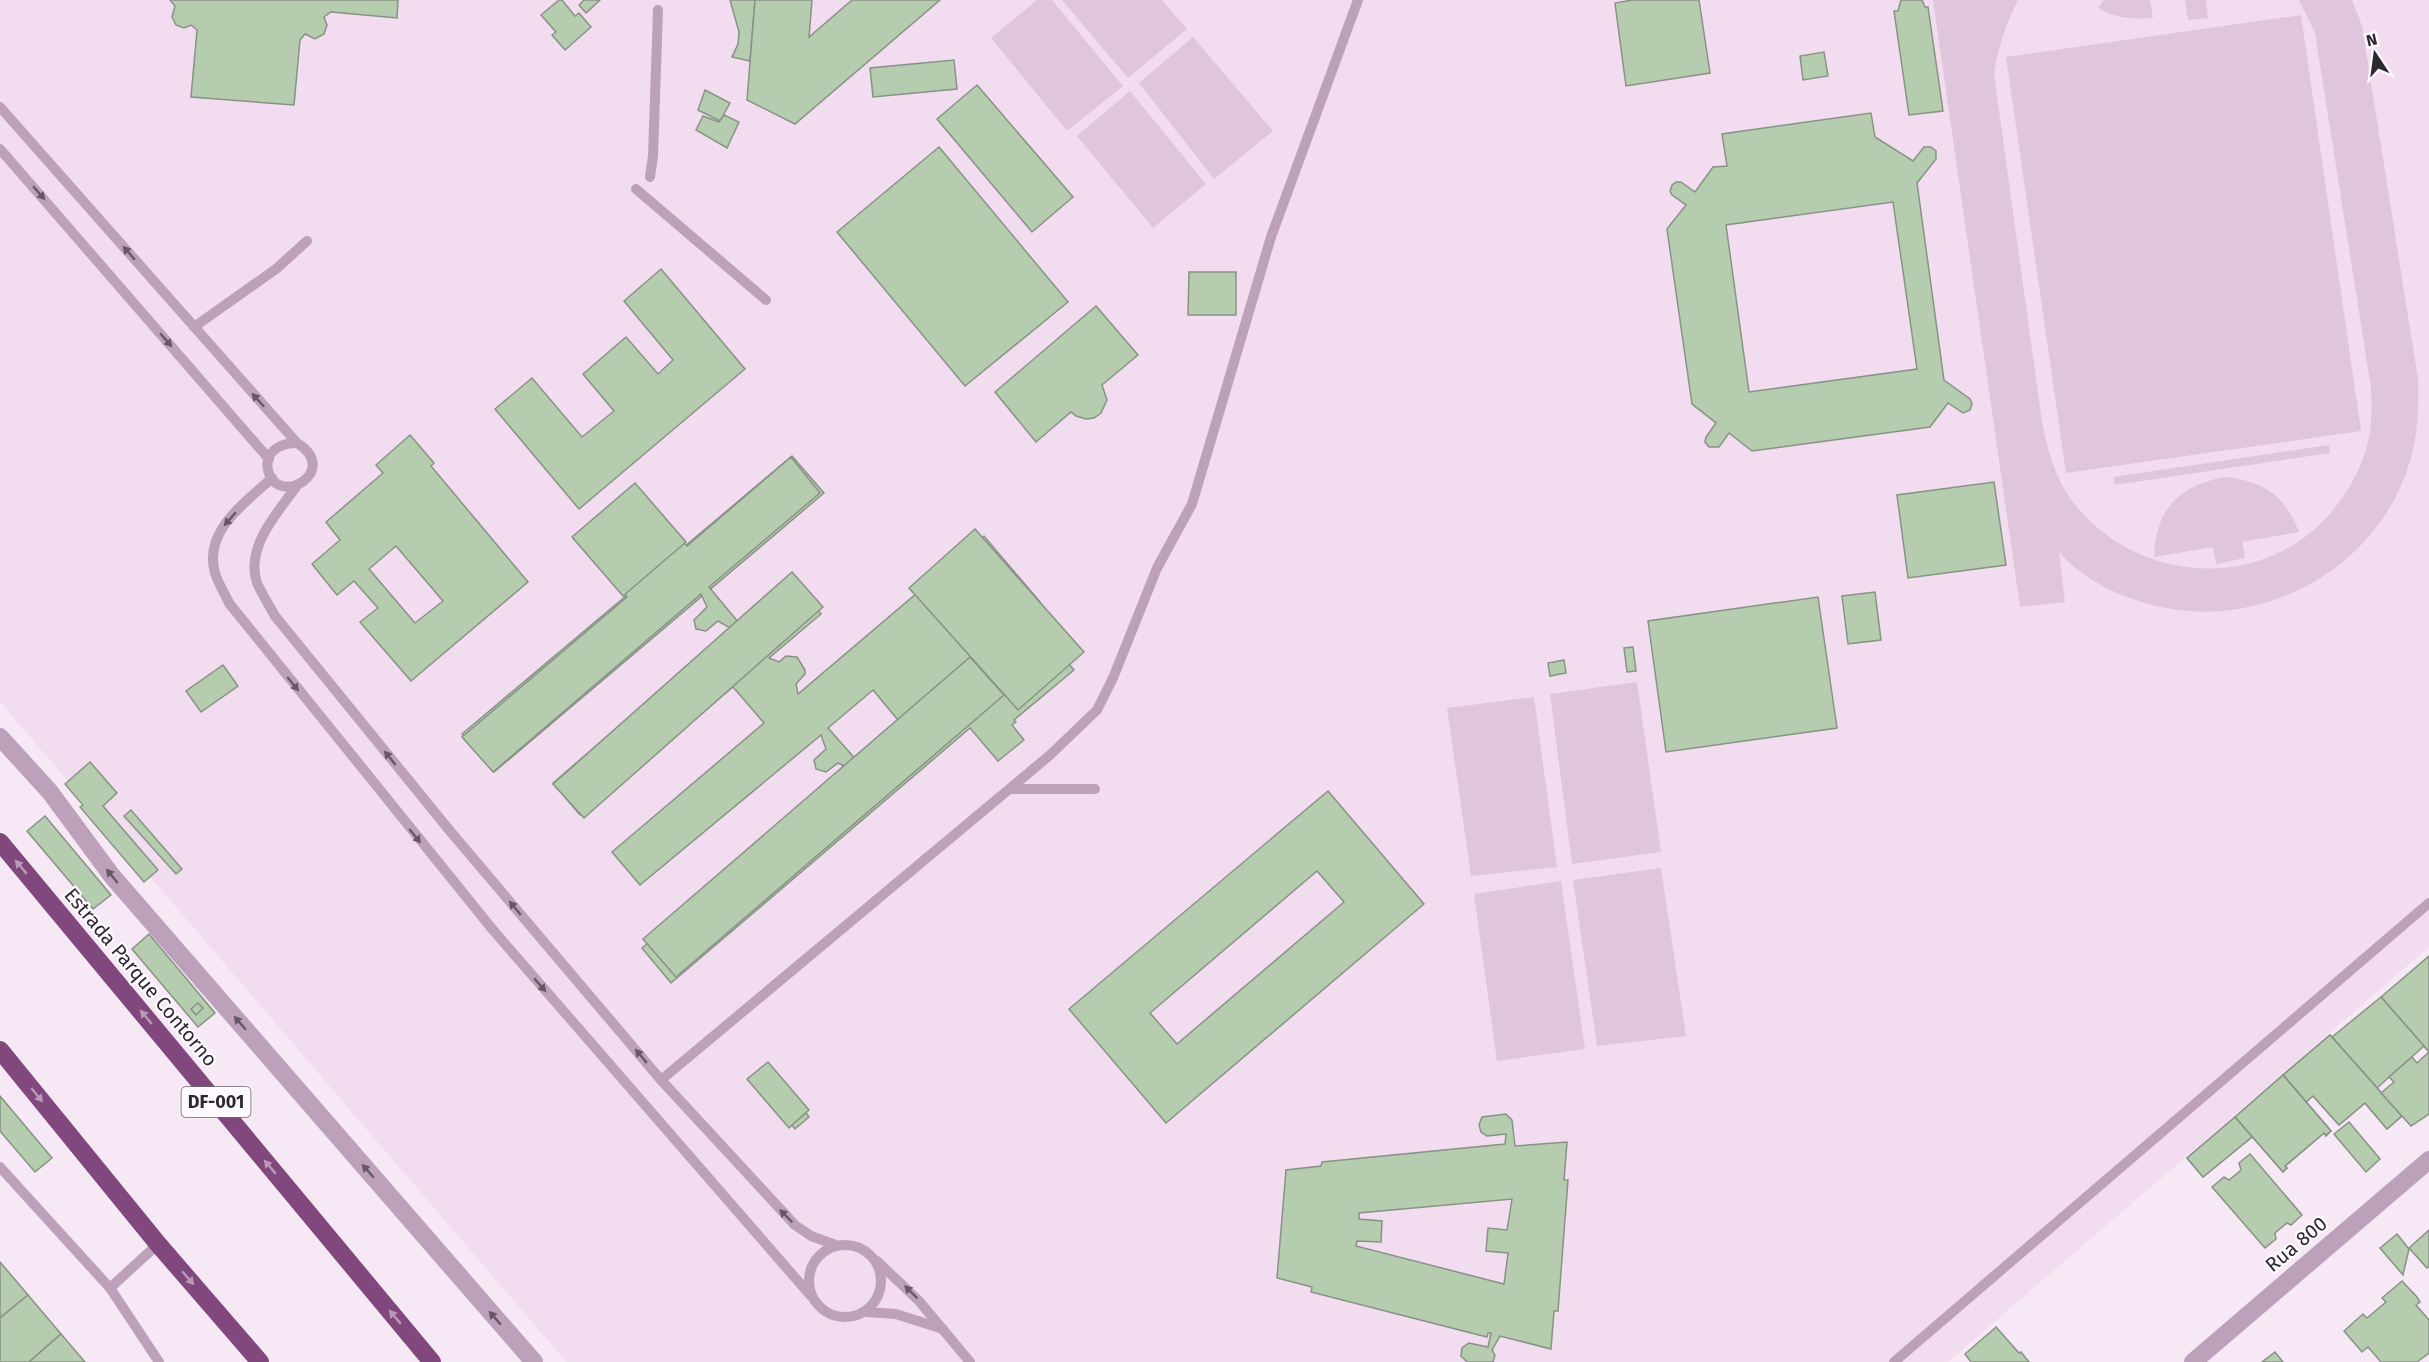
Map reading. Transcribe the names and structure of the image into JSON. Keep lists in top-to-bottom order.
{
  "streets": {
    "highway": ["Estrada Parque Contorno", "DF-001"],
    "street": ["Rua 800"]
  },
  "north": "top"
}
